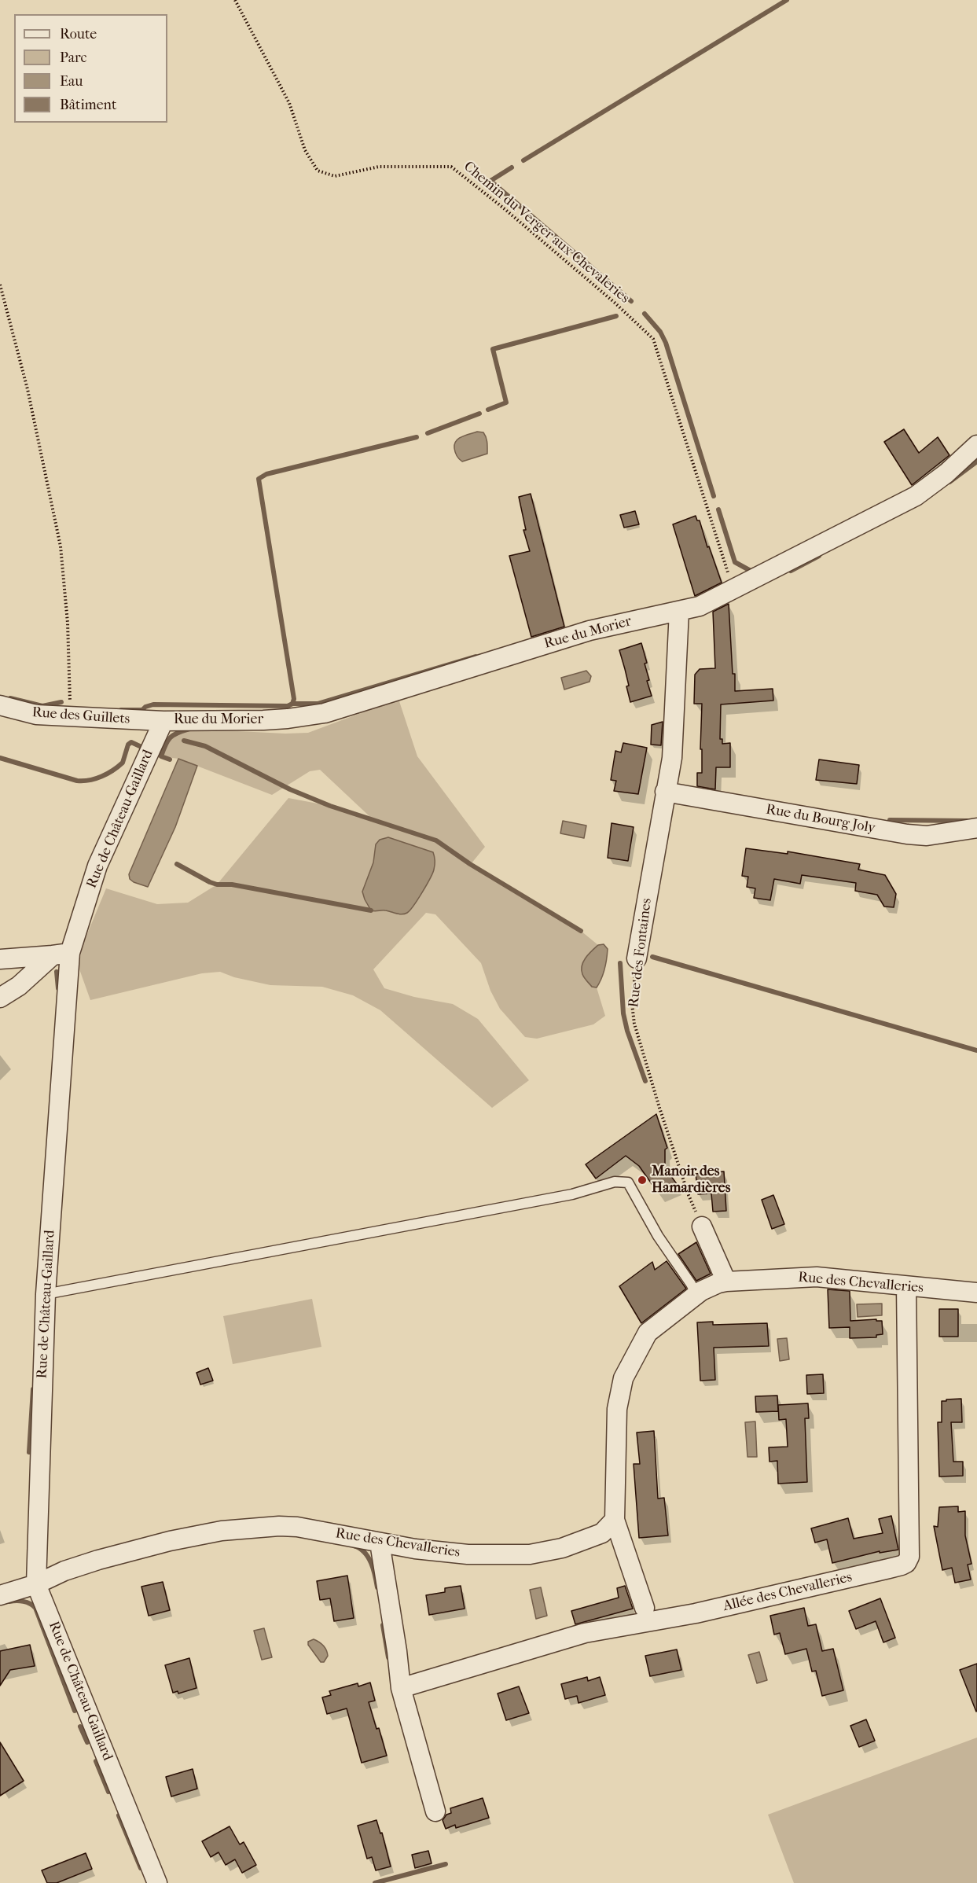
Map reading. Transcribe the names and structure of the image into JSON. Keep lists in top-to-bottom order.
{
  "streets": {
    "street": [
      "Rue du Morier",
      "Rue des Guillets",
      "Rue de Château-Gaillard",
      "Rue du Bourg Joly",
      "Rue des Fontaines",
      "Rue des Chevalleries",
      "Allée des Chevalleries"
    ],
    "path": ["Chemin du Verger aux Chevaleries"]
  },
  "crossings": [
    ["Chemin du Verger aux Chevaleries", "Rue du Morier"],
    ["Rue du Morier", "Rue des Guillets"],
    ["Rue du Morier", "Rue de Château-Gaillard"],
    ["Rue du Morier", "Rue des Fontaines"],
    ["Rue des Guillets", "Rue de Château-Gaillard"],
    ["Rue de Château-Gaillard", "Rue des Chevalleries"],
    ["Rue du Bourg Joly", "Rue des Fontaines"],
    ["Rue des Chevalleries", "Allée des Chevalleries"]
  ],
  "places": ["Manoir des Hamardières"],
  "legend": [
    "Route",
    "Parc",
    "Eau",
    "Bâtiment"
  ]
}
